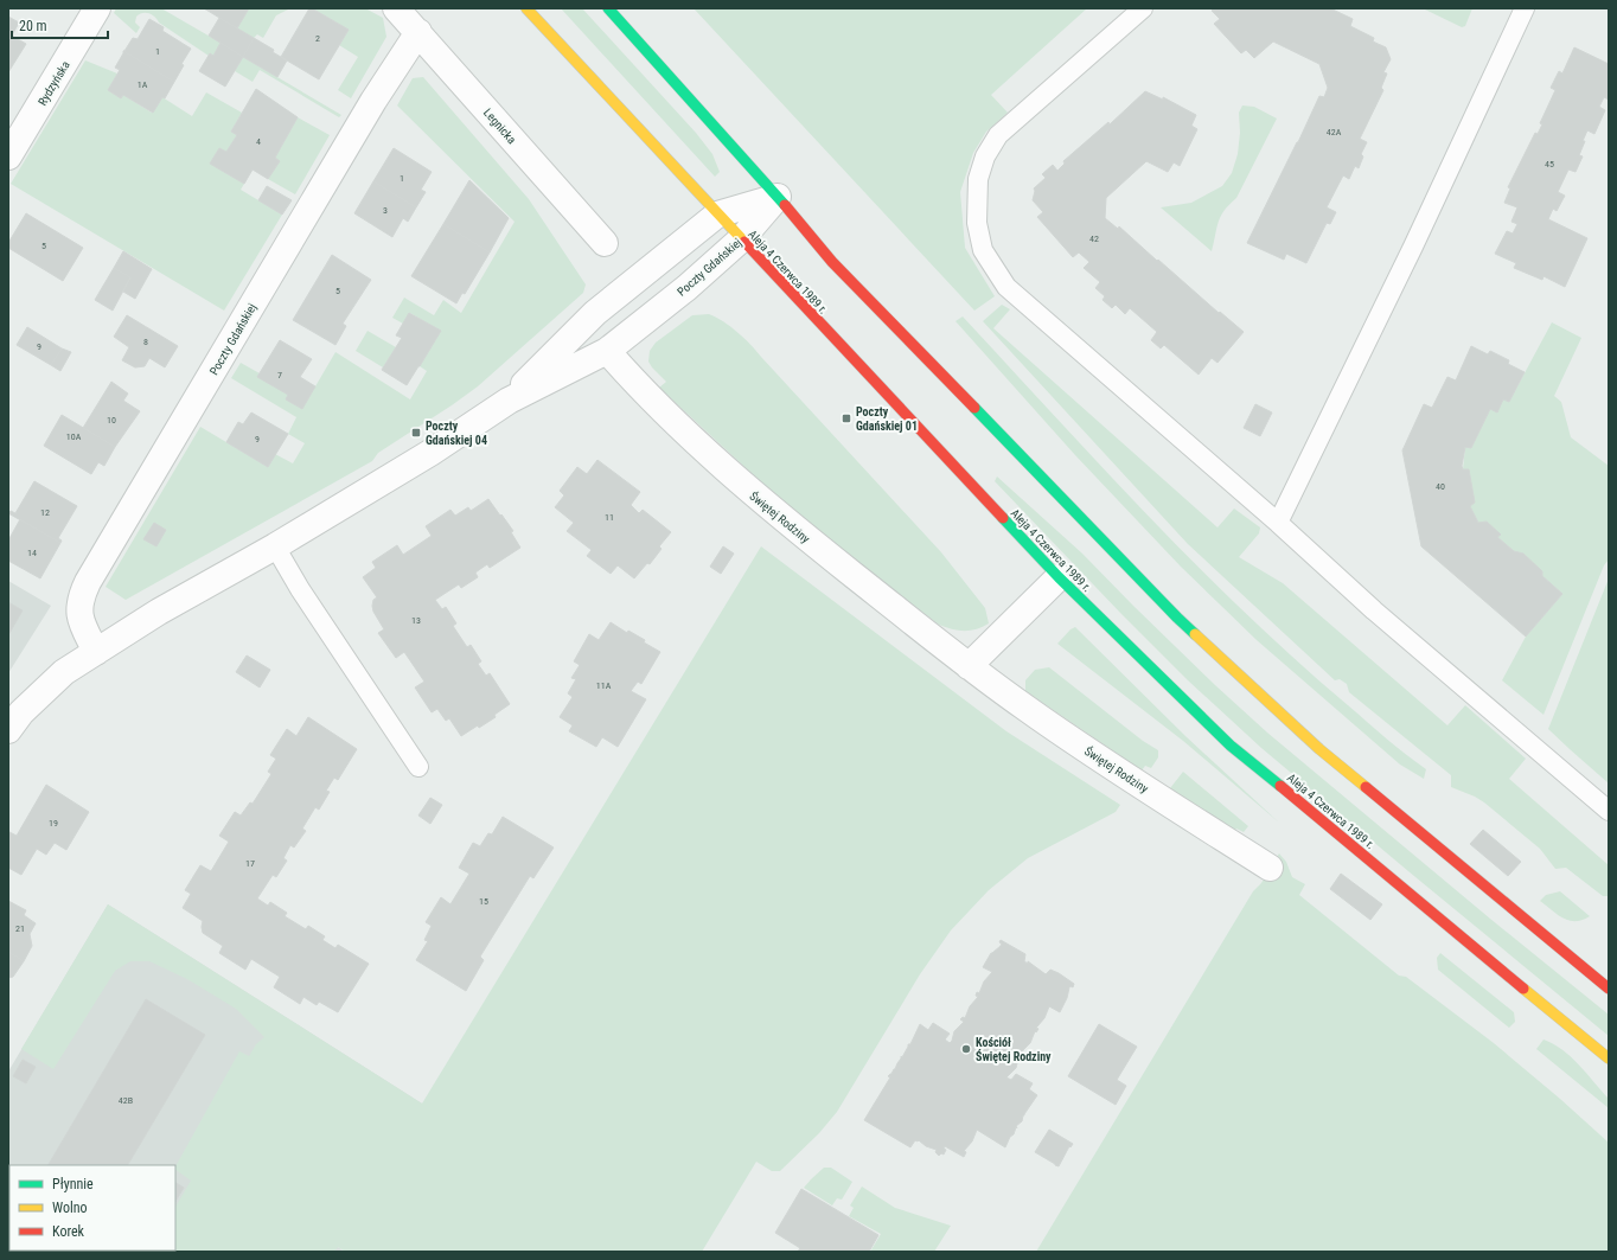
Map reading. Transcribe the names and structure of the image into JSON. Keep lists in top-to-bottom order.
{
  "streets": {
    "main road": ["Aleja 4 Czerwca 1989 r."],
    "street": [
      "Rydzyńska",
      "Legnicka",
      "Poczty Gdańskiej",
      "Świętej Rodziny"
    ]
  },
  "crossings": [
    ["Legnicka", "Poczty Gdańskiej"],
    ["Poczty Gdańskiej", "Aleja 4 Czerwca 1989 r."],
    ["Poczty Gdańskiej", "Świętej Rodziny"]
  ],
  "places": {
    "transit": ["Poczty Gdańskiej 01", "Poczty Gdańskiej 04"],
    "other": ["Kościół Świętej Rodziny"]
  },
  "house_numbers": [
    "2",
    "1",
    "1A",
    "42A",
    "4",
    "45",
    "1",
    "3",
    "42",
    "5",
    "5",
    "8",
    "9",
    "7",
    "10",
    "10A",
    "9",
    "40",
    "12",
    "11",
    "14",
    "13",
    "11A",
    "19",
    "17",
    "15",
    "21",
    "42B"
  ],
  "legend": ["Płynnie", "Wolno", "Korek"],
  "scale_bar": "20 m"
}
